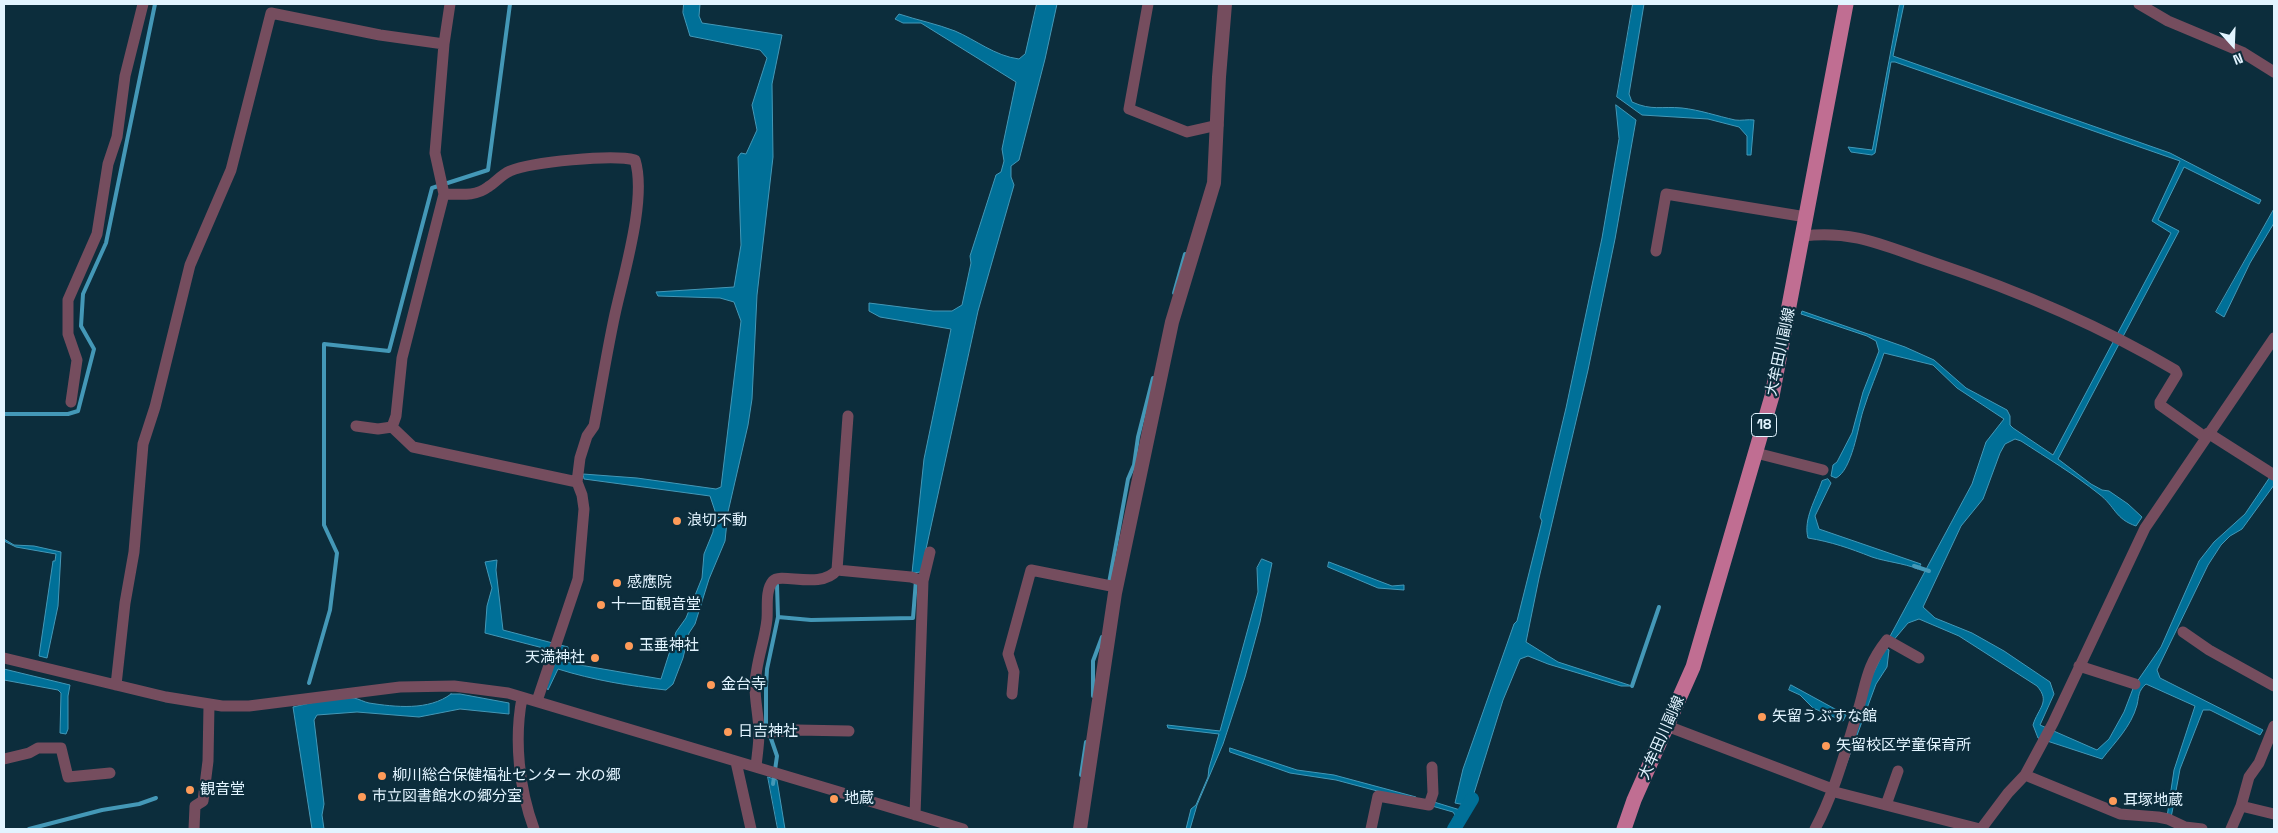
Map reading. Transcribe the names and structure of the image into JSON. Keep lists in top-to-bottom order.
{
  "streets": {
    "main road": ["大牟田川副線", "18"]
  },
  "places": [
    "浪切不動",
    "感應院",
    "十一面観音堂",
    "玉垂神社",
    "天満神社",
    "金台寺",
    "矢留うぶすな館",
    "日吉神社",
    "矢留校区学童保育所",
    "柳川総合保健福祉センター 水の郷",
    "観音堂",
    "市立図書館水の郷分室",
    "地蔵",
    "耳塚地蔵"
  ],
  "north": "bottom"
}
